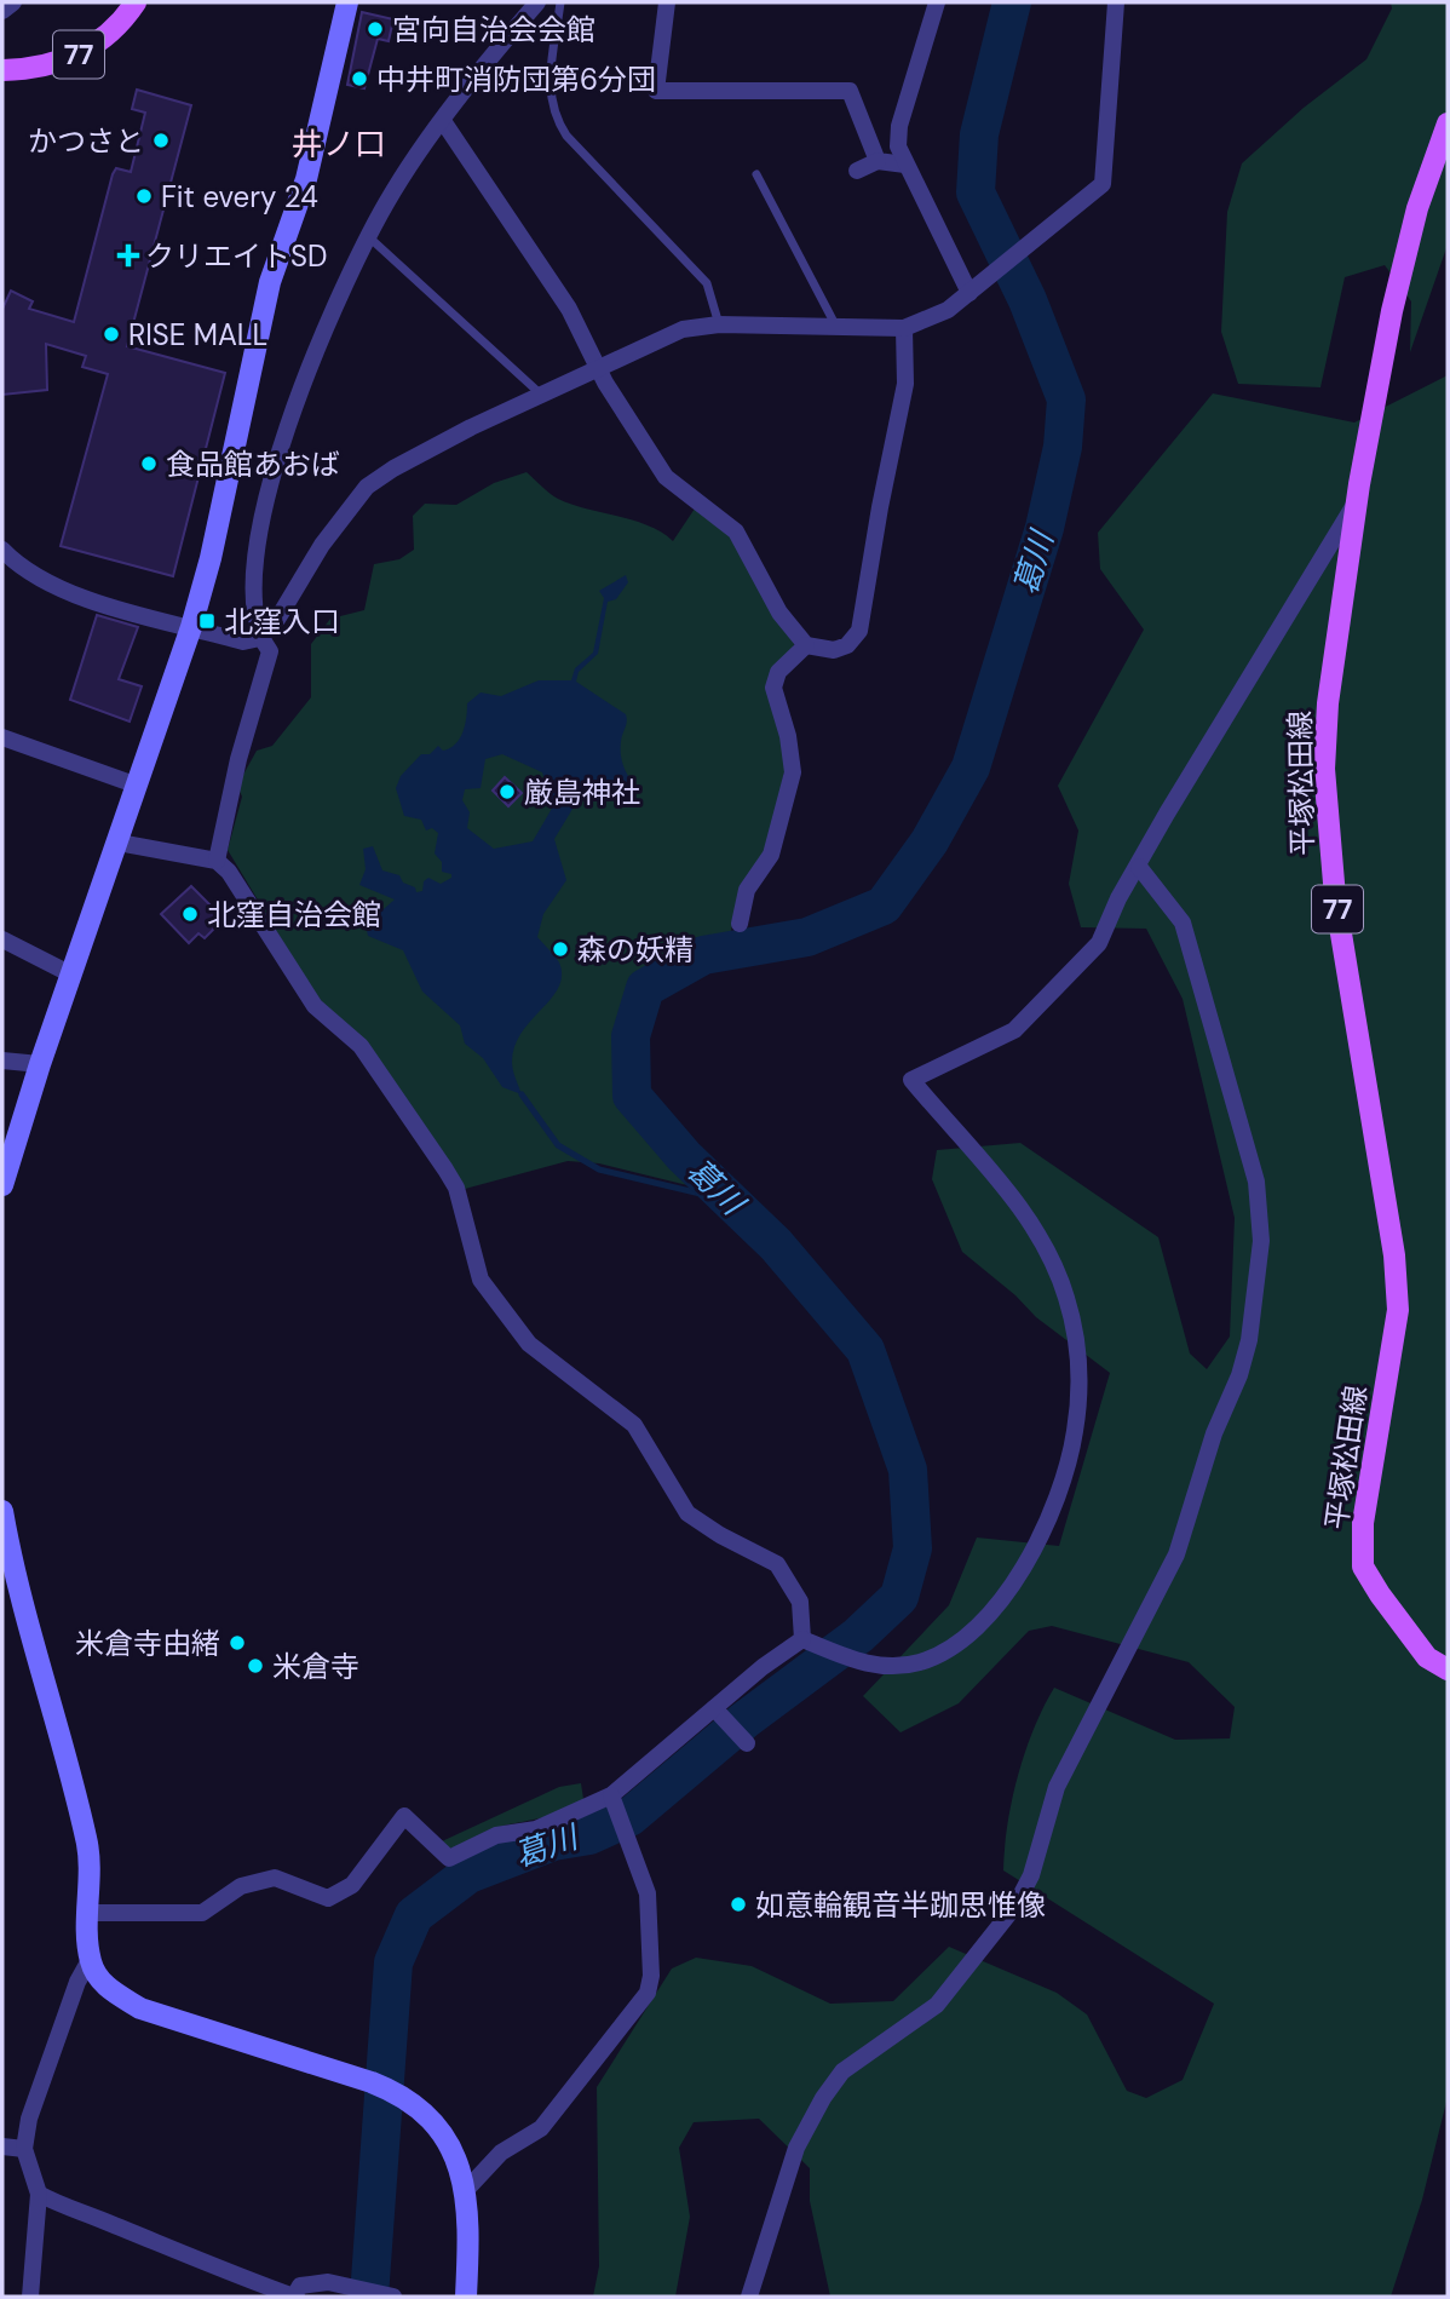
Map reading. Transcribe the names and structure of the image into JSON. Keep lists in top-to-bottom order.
{
  "streets": {
    "main road": ["77", "平塚松田線"]
  },
  "districts": ["井ノ口"],
  "water": ["葛川"],
  "places": {
    "other": [
      "宮向自治会会館",
      "中井町消防団第6分団",
      "かつさと",
      "Fit every 24",
      "RISE MALL",
      "食品館あおば",
      "厳島神社",
      "北窪自治会館",
      "森の妖精",
      "米倉寺由緒",
      "米倉寺",
      "如意輪観音半跏思惟像"
    ],
    "health": ["クリエイトSD"],
    "transit": ["北窪入口"]
  }
}
